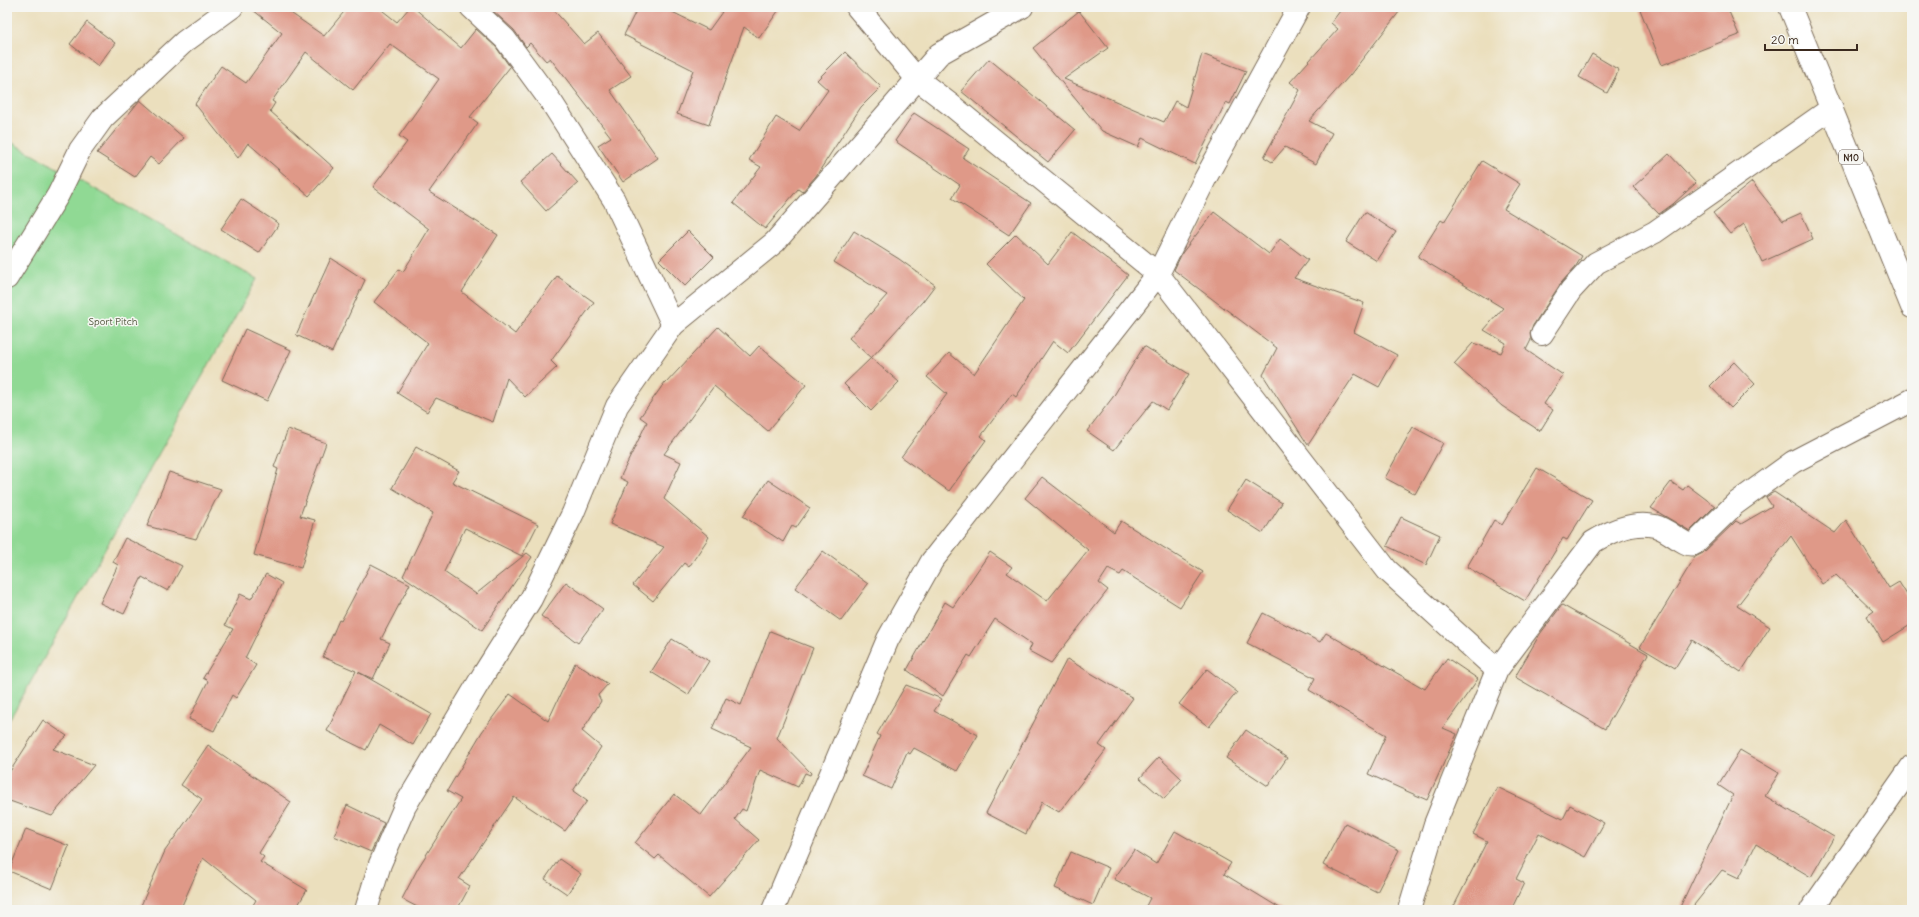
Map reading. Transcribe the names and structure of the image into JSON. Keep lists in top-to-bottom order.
{
  "streets": {
    "street": ["N10"]
  },
  "parks": ["Sport Pitch"],
  "scale_bar": "20 m"
}
